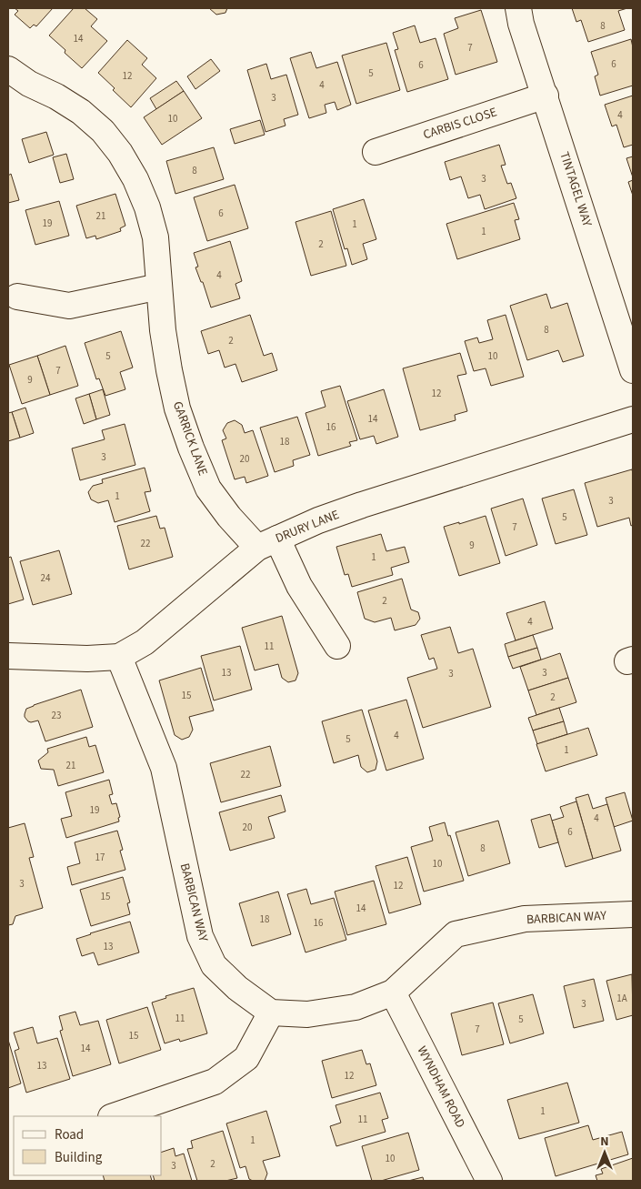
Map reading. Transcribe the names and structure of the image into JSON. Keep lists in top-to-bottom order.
{
  "streets": {
    "street": [
      "CARBIS CLOSE",
      "TINTAGEL WAY",
      "GARRICK LANE",
      "DRURY LANE",
      "BARBICAN WAY",
      "WYNDHAM ROAD"
    ]
  },
  "crossings": [
    ["CARBIS CLOSE", "TINTAGEL WAY"],
    ["GARRICK LANE", "DRURY LANE"],
    ["DRURY LANE", "BARBICAN WAY"],
    ["BARBICAN WAY", "WYNDHAM ROAD"]
  ],
  "house_numbers": [
    "8",
    "14",
    "7",
    "6",
    "6",
    "5",
    "12",
    "4",
    "3",
    "4",
    "10",
    "8",
    "3",
    "6",
    "21",
    "19",
    "1",
    "1",
    "2",
    "4",
    "8",
    "2",
    "5",
    "10",
    "7",
    "9",
    "12",
    "14",
    "16",
    "18",
    "3",
    "20",
    "1",
    "3",
    "5",
    "7",
    "22",
    "9",
    "1",
    "24",
    "2",
    "4",
    "11",
    "13",
    "3",
    "3",
    "15",
    "2",
    "23",
    "4",
    "5",
    "1",
    "21",
    "22",
    "19",
    "4",
    "20",
    "6",
    "8",
    "17",
    "10",
    "3",
    "12",
    "15",
    "14",
    "18",
    "16",
    "13",
    "1A",
    "3",
    "11",
    "5",
    "7",
    "15",
    "14",
    "13",
    "12",
    "1",
    "11",
    "1",
    "10",
    "2",
    "3"
  ],
  "legend": ["Road", "Building"],
  "north": "top"
}
